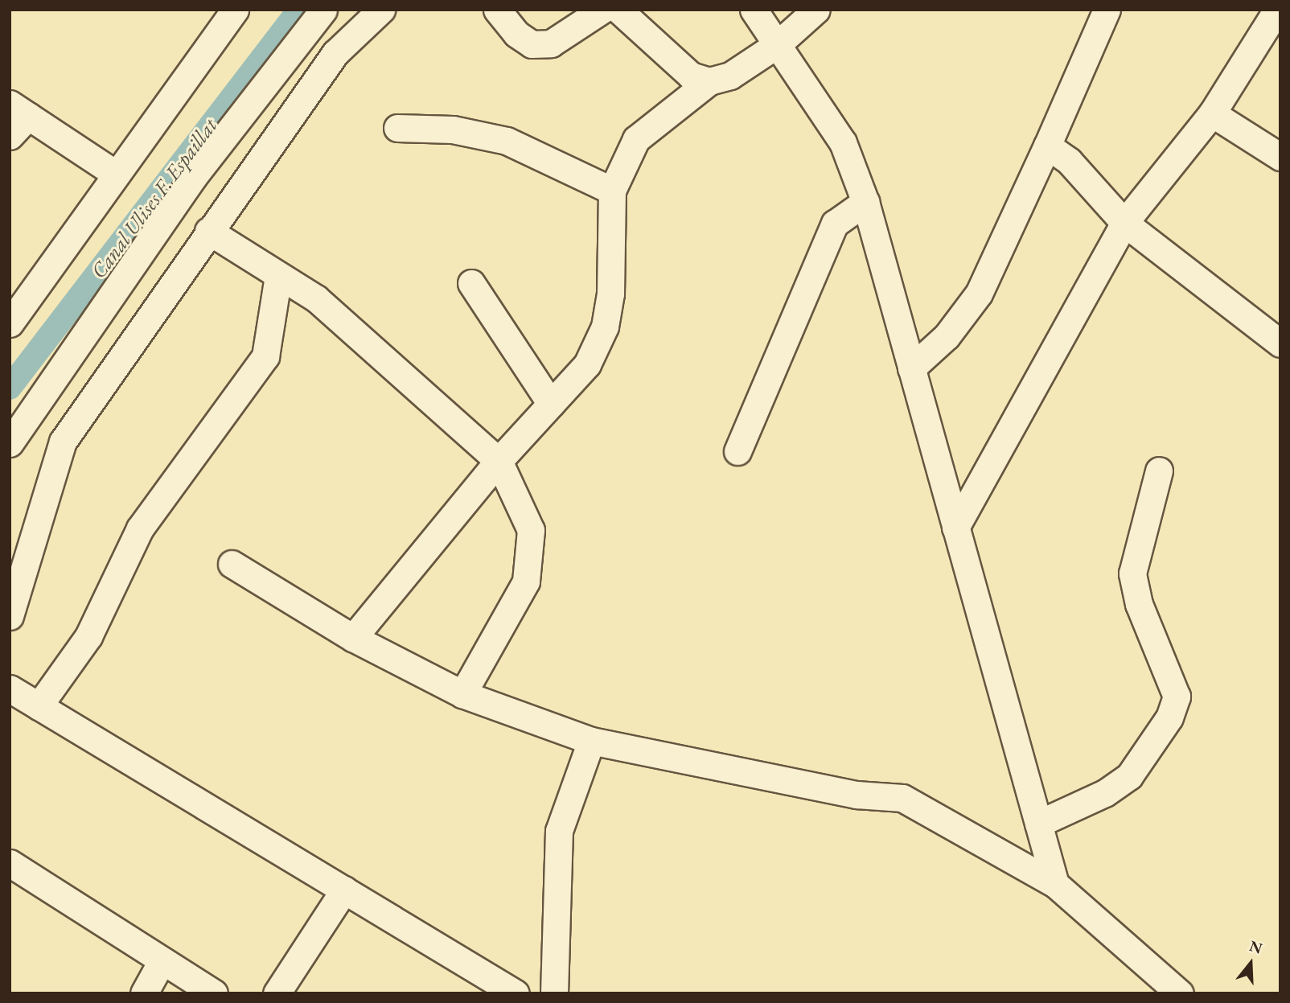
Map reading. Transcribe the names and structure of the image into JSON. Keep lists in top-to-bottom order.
{
  "water": ["Canal Ulises F. Espaillat"],
  "north": "top"
}
